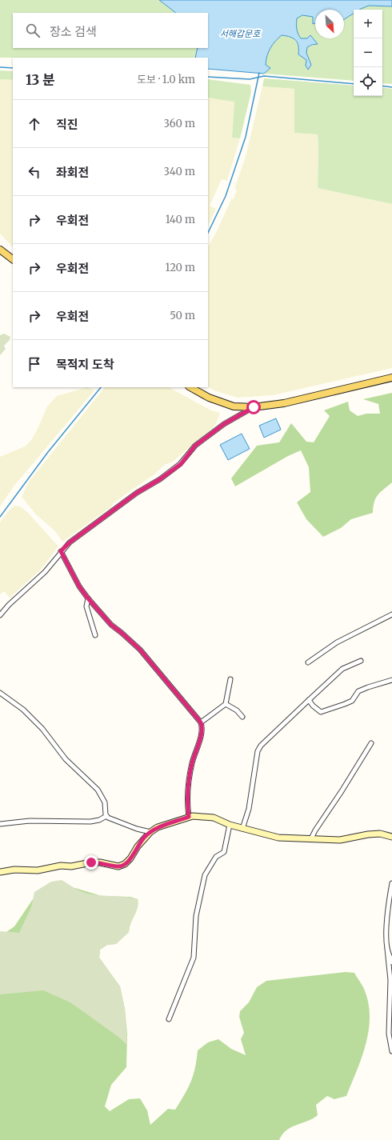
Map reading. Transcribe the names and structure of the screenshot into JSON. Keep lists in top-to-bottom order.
{
  "water": ["서해갑문호"],
  "north": "bottom right",
  "page": {
    "map_buttons": ["+", "−"],
    "search": "장소 검색",
    "heading": ["13 분", "도보 · 1.0 km"],
    "list": [
      ["직진", "360 m"],
      ["좌회전", "340 m"],
      ["우회전", "140 m"],
      ["우회전", "120 m"],
      ["우회전", "50 m"],
      "목적지 도착"
    ]
  }
}
